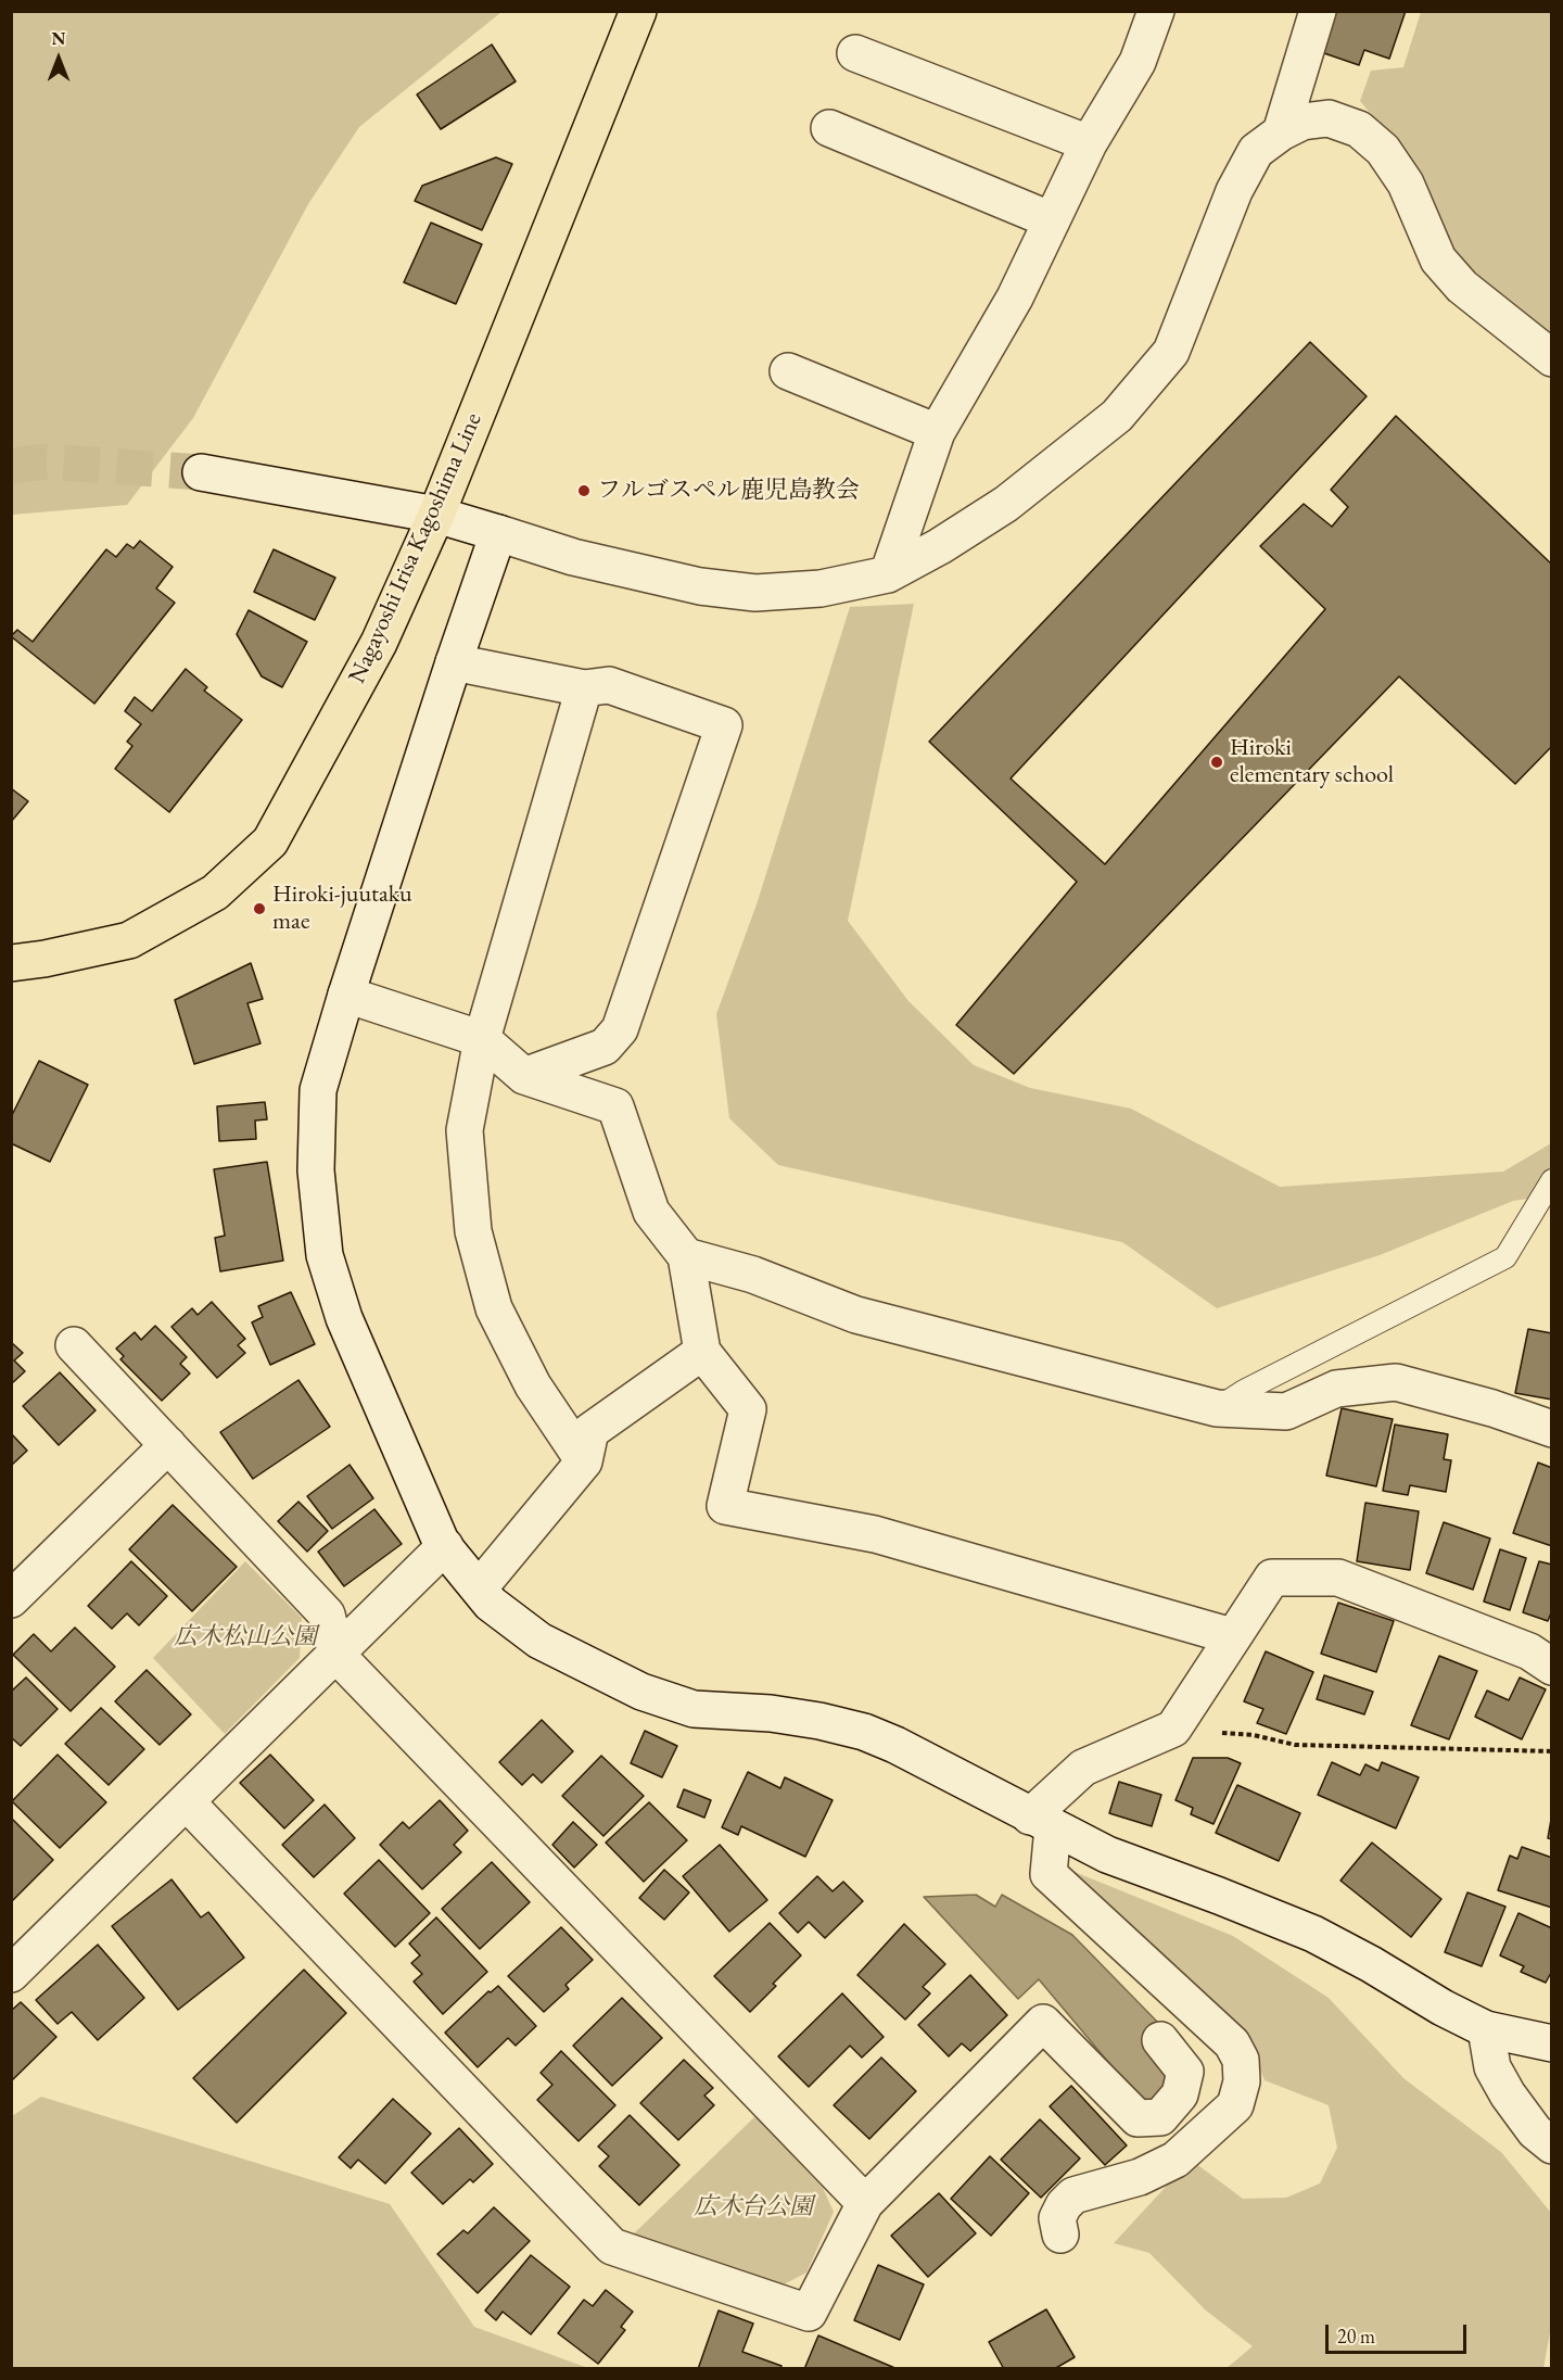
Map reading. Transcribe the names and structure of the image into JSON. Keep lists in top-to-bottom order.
{
  "streets": {
    "main road": ["Nagayoshi Irisa Kagoshima Line"]
  },
  "parks": ["広木松山公園", "広木台公園"],
  "places": ["フルゴスペル鹿児島教会", "Hiroki elementary school", "Hiroki-juutaku mae"],
  "scale_bar": "20 m",
  "north": "top"
}
